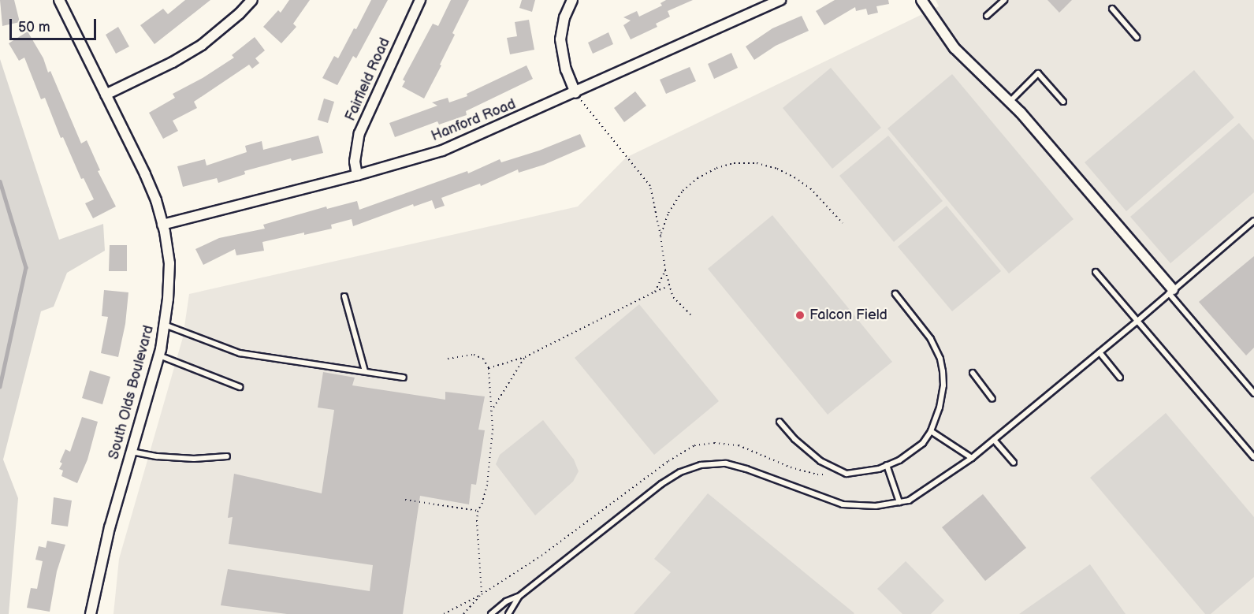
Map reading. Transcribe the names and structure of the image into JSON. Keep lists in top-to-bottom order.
{
  "streets": {
    "street": ["Fairfield Road", "Hanford Road", "South Olds Boulevard"]
  },
  "crossings": [
    ["Fairfield Road", "Hanford Road"],
    ["Hanford Road", "South Olds Boulevard"]
  ],
  "places": ["Falcon Field"],
  "scale_bar": "50 m"
}
